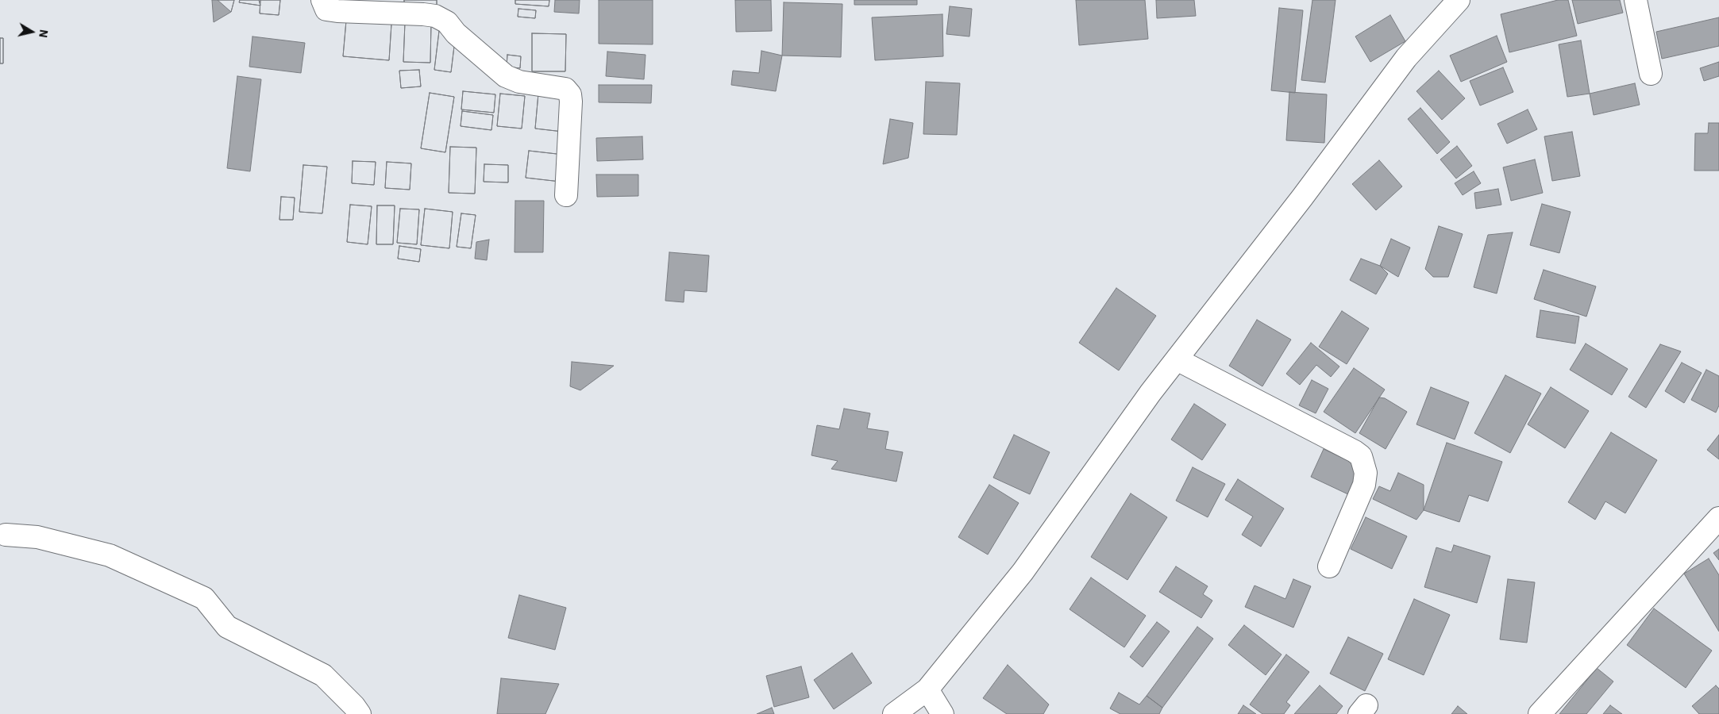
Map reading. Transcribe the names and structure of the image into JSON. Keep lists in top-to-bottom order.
{
  "north": "right"
}
